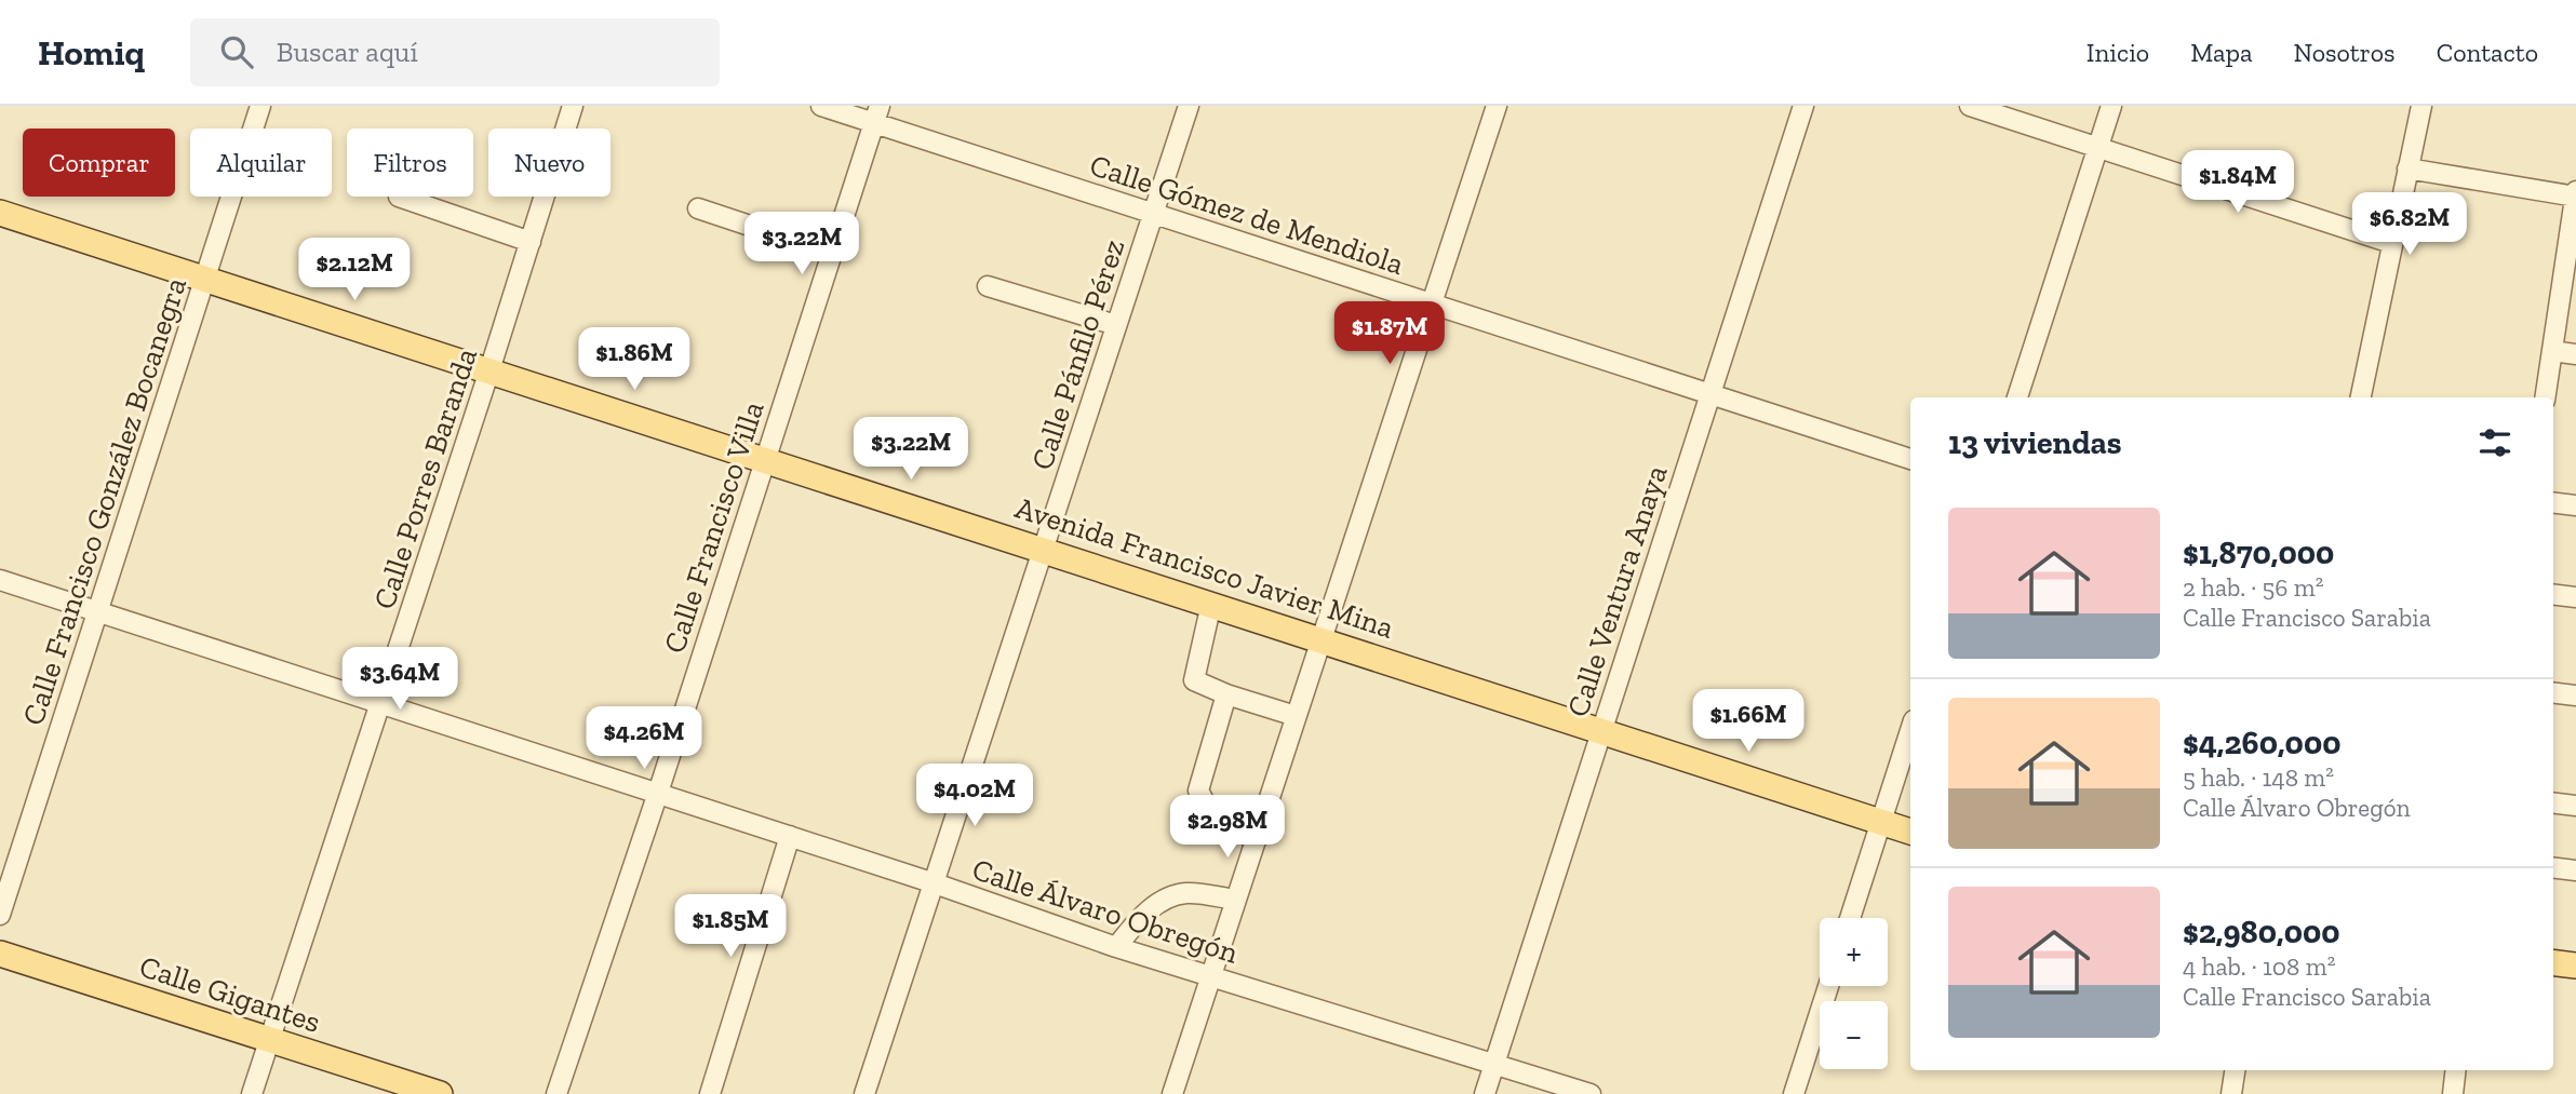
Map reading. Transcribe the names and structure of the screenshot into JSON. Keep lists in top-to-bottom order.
{
  "streets": {
    "main road": ["Avenida Francisco Javier Mina", "Calle Gigantes"],
    "street": [
      "Calle Gómez de Mendiola",
      "Calle Pánfilo Pérez",
      "Calle Porres Baranda",
      "Calle Francisco González Bocanegra",
      "Calle Francisco Villa",
      "Calle Ventura Anaya",
      "Calle Álvaro Obregón"
    ]
  },
  "crossings": [
    ["Calle Gómez de Mendiola", "Calle Pánfilo Pérez"],
    ["Calle Gómez de Mendiola", "Calle Francisco Villa"],
    ["Calle Gómez de Mendiola", "Calle Ventura Anaya"],
    ["Calle Pánfilo Pérez", "Avenida Francisco Javier Mina"],
    ["Calle Pánfilo Pérez", "Calle Álvaro Obregón"],
    ["Calle Porres Baranda", "Avenida Francisco Javier Mina"],
    ["Calle Porres Baranda", "Calle Álvaro Obregón"],
    ["Calle Porres Baranda", "Calle Gigantes"],
    ["Calle Francisco González Bocanegra", "Avenida Francisco Javier Mina"],
    ["Calle Francisco González Bocanegra", "Calle Álvaro Obregón"],
    ["Calle Francisco Villa", "Avenida Francisco Javier Mina"],
    ["Calle Francisco Villa", "Calle Álvaro Obregón"],
    ["Avenida Francisco Javier Mina", "Calle Ventura Anaya"],
    ["Calle Ventura Anaya", "Calle Álvaro Obregón"]
  ],
  "page": {
    "header": "Homiq",
    "search": "Buscar aquí",
    "nav": [
      "Inicio",
      "Mapa",
      "Nosotros",
      "Contacto"
    ],
    "chip": [
      "Comprar",
      "Alquilar",
      "Filtros",
      "Nuevo"
    ],
    "price": [
      "$1.84M",
      "$6.82M",
      "$3.22M",
      "$2.12M",
      "$1.87M",
      "$1.86M",
      "$3.22M",
      "$3.64M",
      "$1.66M",
      "$4.26M",
      "$4.02M",
      "$2.98M",
      "$1.85M"
    ],
    "heading": "13 viviendas",
    "list": [
      {
        "name": "$1,870,000",
        "note": "2 hab. · 56 m² · Calle Francisco Sarabia"
      },
      {
        "name": "$4,260,000",
        "note": "5 hab. · 148 m² · Calle Álvaro Obregón"
      },
      {
        "name": "$2,980,000",
        "note": "4 hab. · 108 m² · Calle Francisco Sarabia"
      }
    ],
    "map_buttons": ["+", "−"]
  }
}
